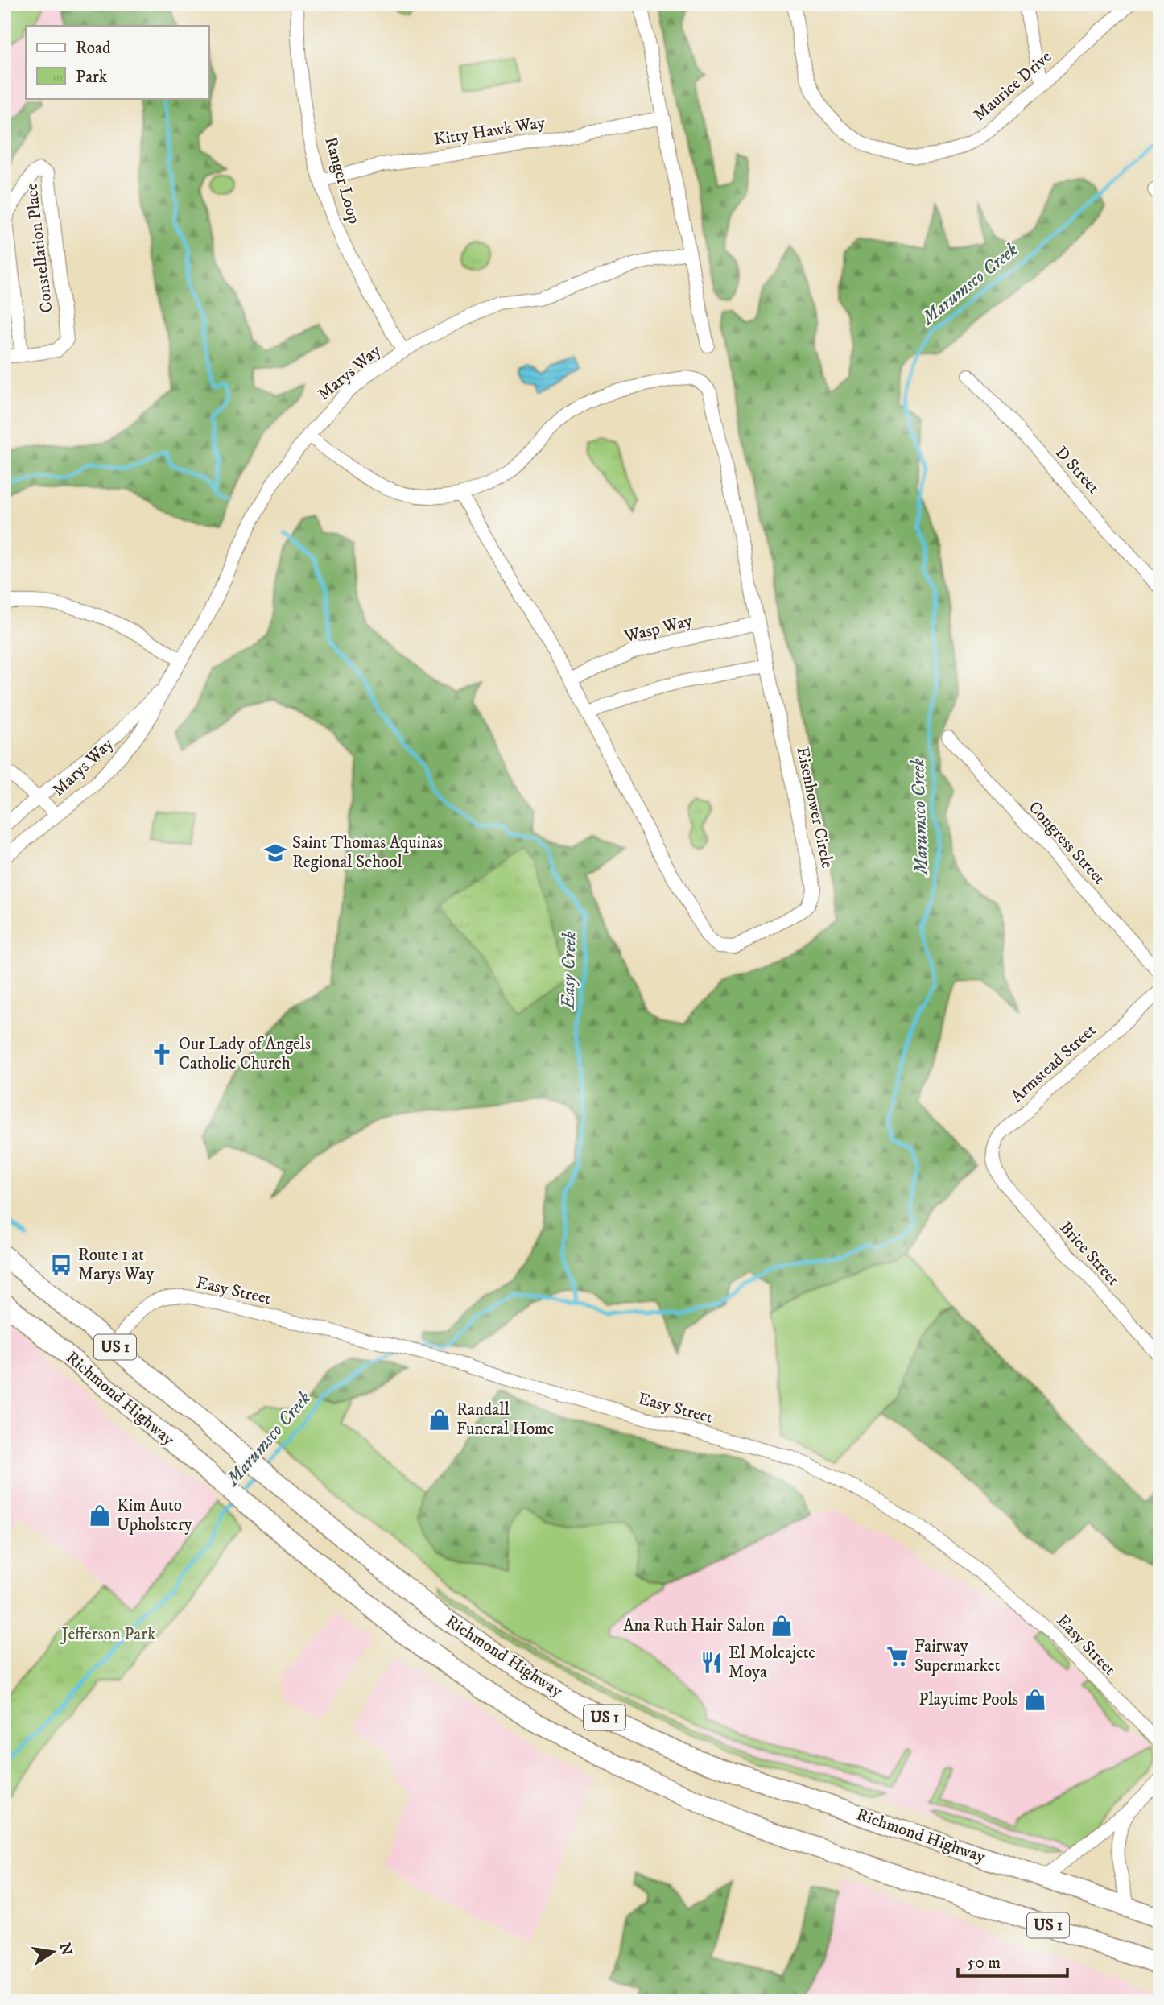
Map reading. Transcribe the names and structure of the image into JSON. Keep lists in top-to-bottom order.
{
  "streets": {
    "main road": ["US 1", "Richmond Highway"],
    "street": [
      "Maurice Drive",
      "Kitty Hawk Way",
      "Ranger Loop",
      "Constellation Place",
      "Marys Way",
      "D Street",
      "Wasp Way",
      "Eisenhower Circle",
      "Congress Street",
      "Armstead Street",
      "Brice Street",
      "Easy Street"
    ]
  },
  "crossings": [
    ["Kitty Hawk Way", "Ranger Loop"],
    ["Ranger Loop", "Marys Way"],
    ["Marys Way", "Eisenhower Circle"],
    ["Wasp Way", "Eisenhower Circle"],
    ["Armstead Street", "Brice Street"],
    ["Easy Street", "Richmond Highway"]
  ],
  "water": ["Marumsco Creek", "Easy Creek"],
  "parks": ["Jefferson Park"],
  "places": {
    "school or university": ["Saint Thomas Aquinas Regional School"],
    "church": ["Our Lady of Angels Catholic Church"],
    "bus stop": ["Route 1 at Marys Way"],
    "shop": [
      "Randall Funeral Home",
      "Kim Auto Upholstery",
      "Ana Ruth Hair Salon",
      "Playtime Pools"
    ],
    "supermarket": ["Fairway Supermarket"],
    "restaurant": ["El Molcajete Moya"]
  },
  "legend": ["Road", "Park"],
  "scale_bar": "50 m",
  "north": "right"
}
